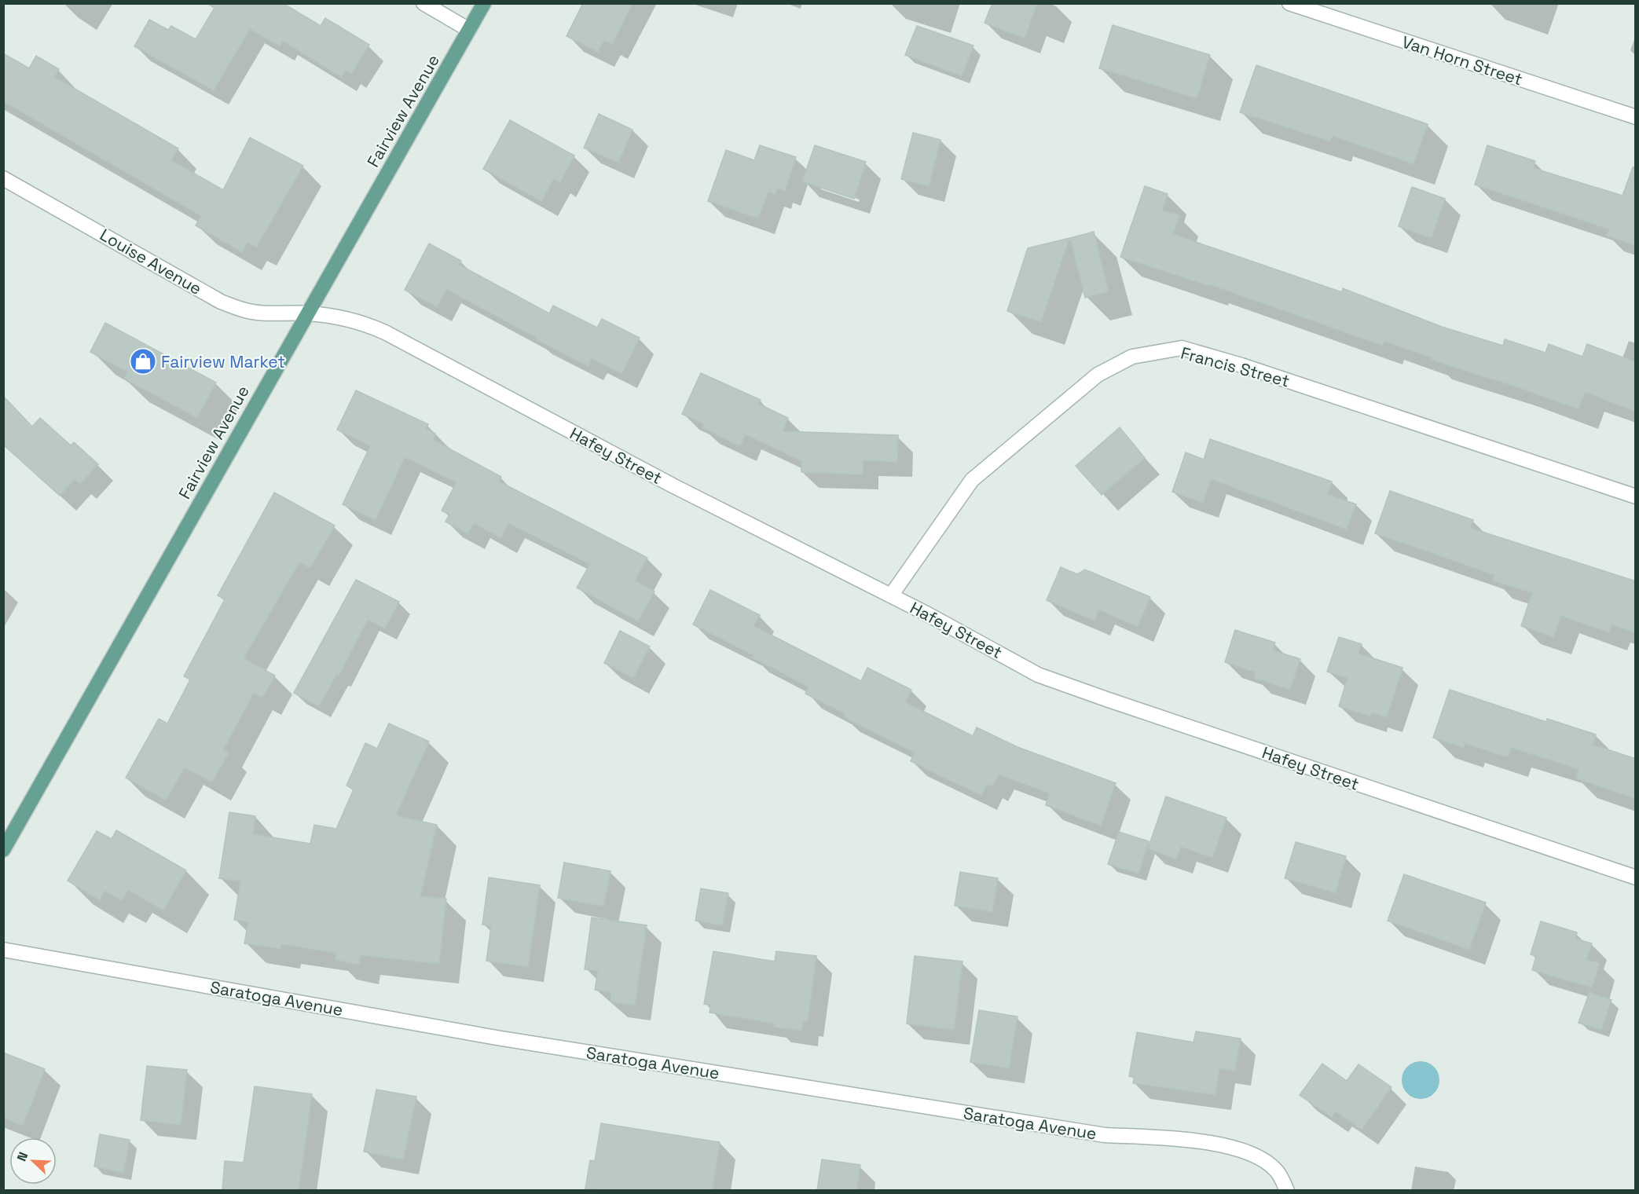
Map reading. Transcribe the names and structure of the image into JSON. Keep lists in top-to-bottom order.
{
  "streets": {
    "main road": ["Fairview Avenue"],
    "street": [
      "Van Horn Street",
      "Louise Avenue",
      "Francis Street",
      "Hafey Street",
      "Saratoga Avenue"
    ]
  },
  "crossings": [
    ["Fairview Avenue", "Louise Avenue"],
    ["Fairview Avenue", "Hafey Street"],
    ["Louise Avenue", "Hafey Street"],
    ["Francis Street", "Hafey Street"]
  ],
  "places": {
    "shop": ["Fairview Market"]
  },
  "north": "top left"
}
